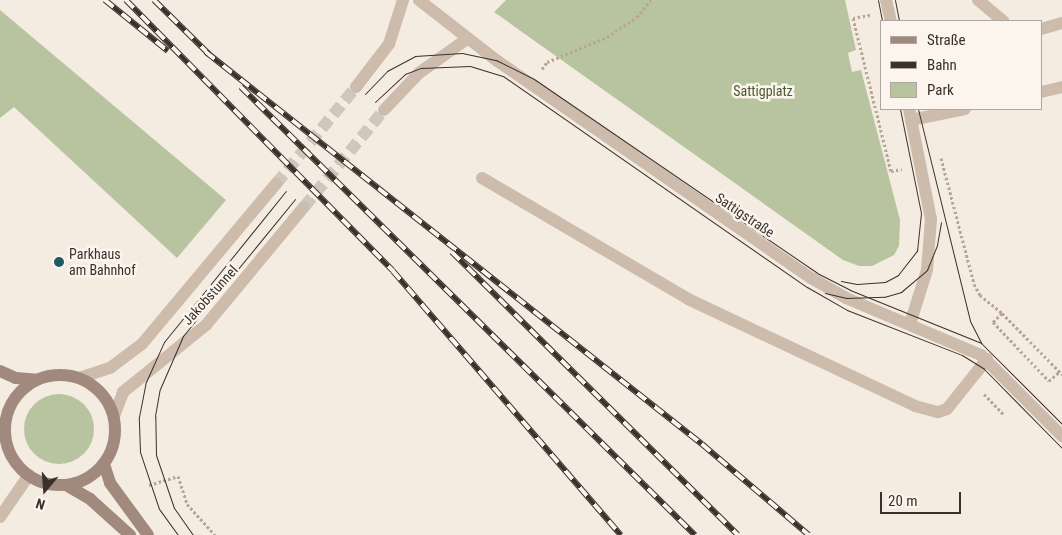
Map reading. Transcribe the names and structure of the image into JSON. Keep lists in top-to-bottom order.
{
  "streets": {
    "street": ["Sattigstraße", "Jakobstunnel"]
  },
  "parks": ["Sattigplatz"],
  "places": ["Parkhaus am Bahnhof"],
  "legend": ["Straße", "Bahn", "Park"],
  "scale_bar": "20 m",
  "north": "bottom"
}
